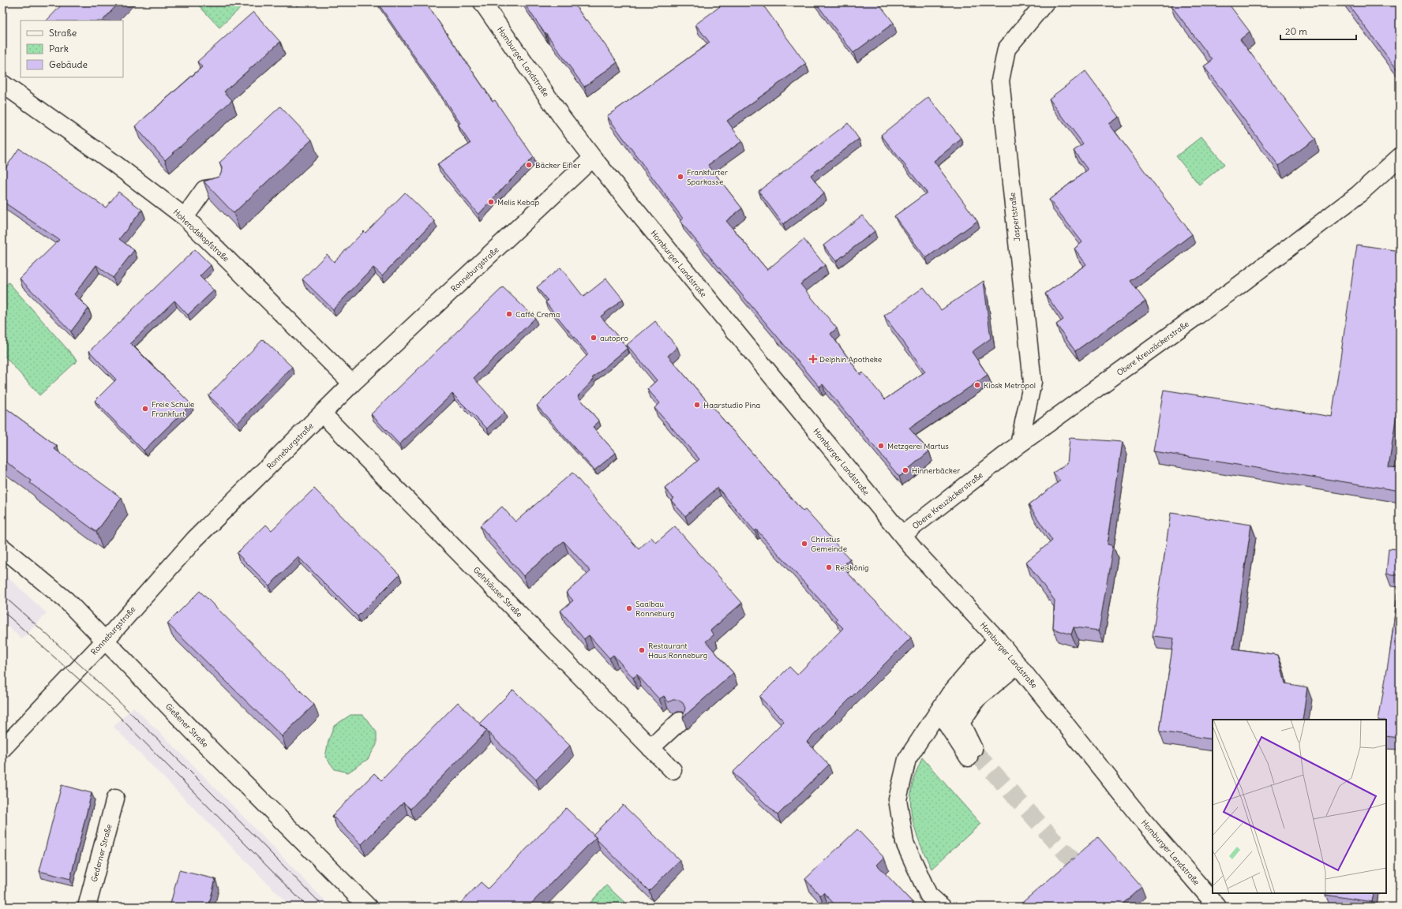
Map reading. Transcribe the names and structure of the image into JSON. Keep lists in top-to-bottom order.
{
  "streets": {
    "street": [
      "Homburger Landstraße",
      "Jaspertstraße",
      "Hoherodskopfstraße",
      "Ronneburgstraße",
      "Obere Kreuzäckerstraße",
      "Gelnhäuser Straße",
      "Gießener Straße",
      "Gederner Straße"
    ]
  },
  "crossings": [
    ["Homburger Landstraße", "Ronneburgstraße"],
    ["Homburger Landstraße", "Obere Kreuzäckerstraße"],
    ["Jaspertstraße", "Obere Kreuzäckerstraße"],
    ["Hoherodskopfstraße", "Ronneburgstraße"],
    ["Ronneburgstraße", "Gelnhäuser Straße"],
    ["Ronneburgstraße", "Gießener Straße"]
  ],
  "places": {
    "other": [
      "Bäcker Eifler",
      "Frankfurter Sparkasse",
      "Melis Kebap",
      "Caffé Crema",
      "autopro",
      "Kiosk Metropol",
      "Haarstudio Pina",
      "Freie Schule Frankfurt",
      "Metzgerei Martus",
      "Hinnerbäcker",
      "Christus Gemeinde",
      "Reiskönig",
      "Saalbau Ronneburg",
      "Restaurant Haus Ronneburg"
    ],
    "health": ["Delphin Apotheke"]
  },
  "legend": ["Straße", "Park", "Gebäude"],
  "scale_bar": "20 m"
}
